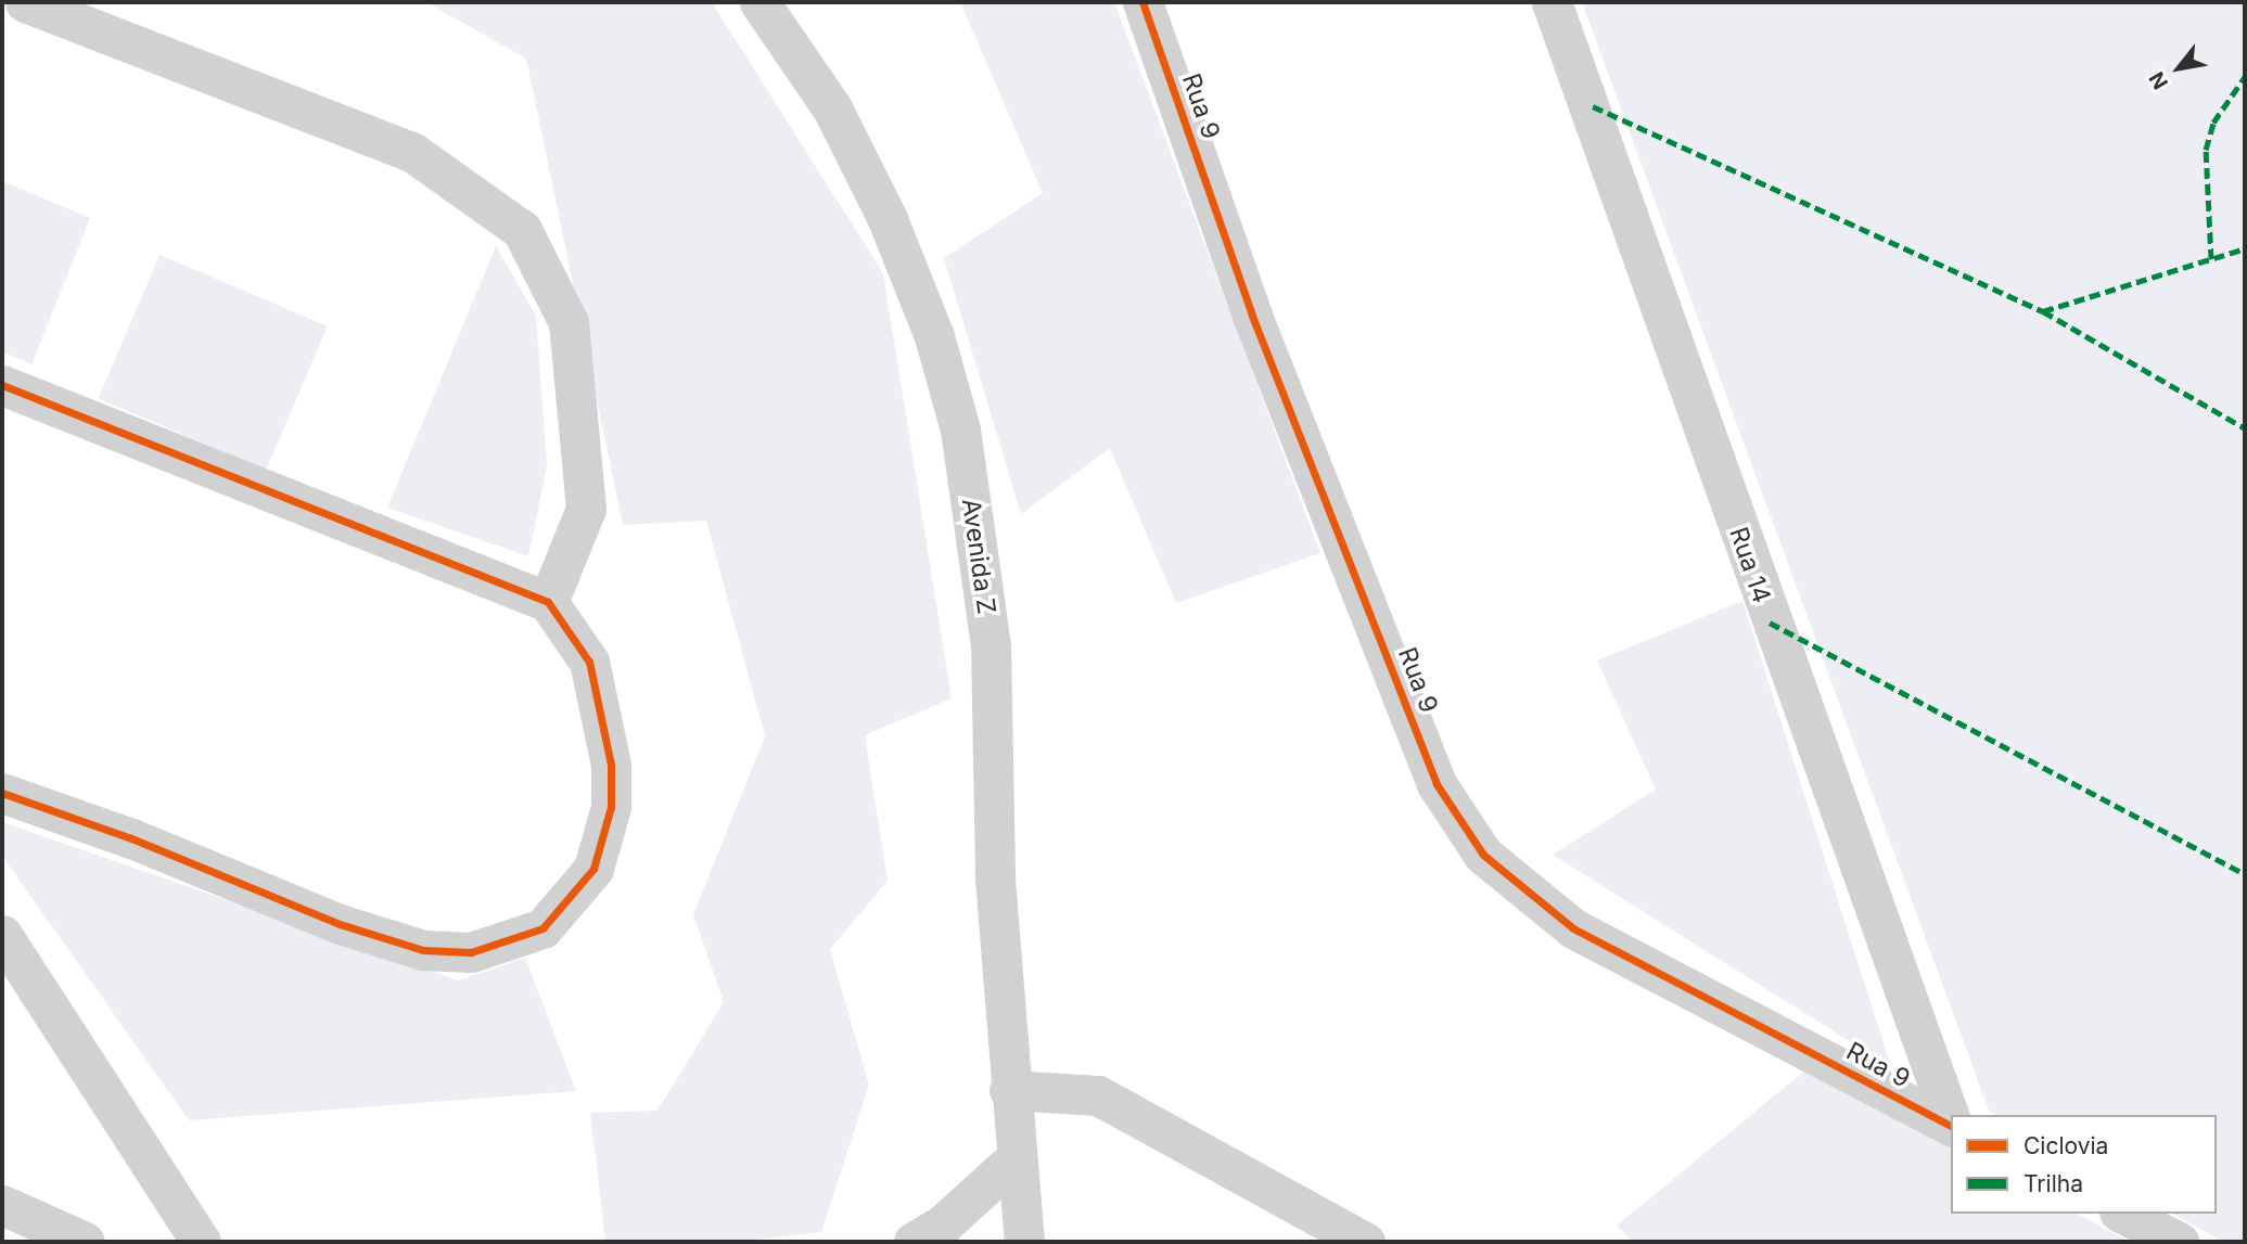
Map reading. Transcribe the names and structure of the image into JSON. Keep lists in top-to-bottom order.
{
  "streets": {
    "street": ["Rua 9", "Avenida Z", "Rua 14"]
  },
  "legend": ["Ciclovia", "Trilha"],
  "north": "bottom left"
}
